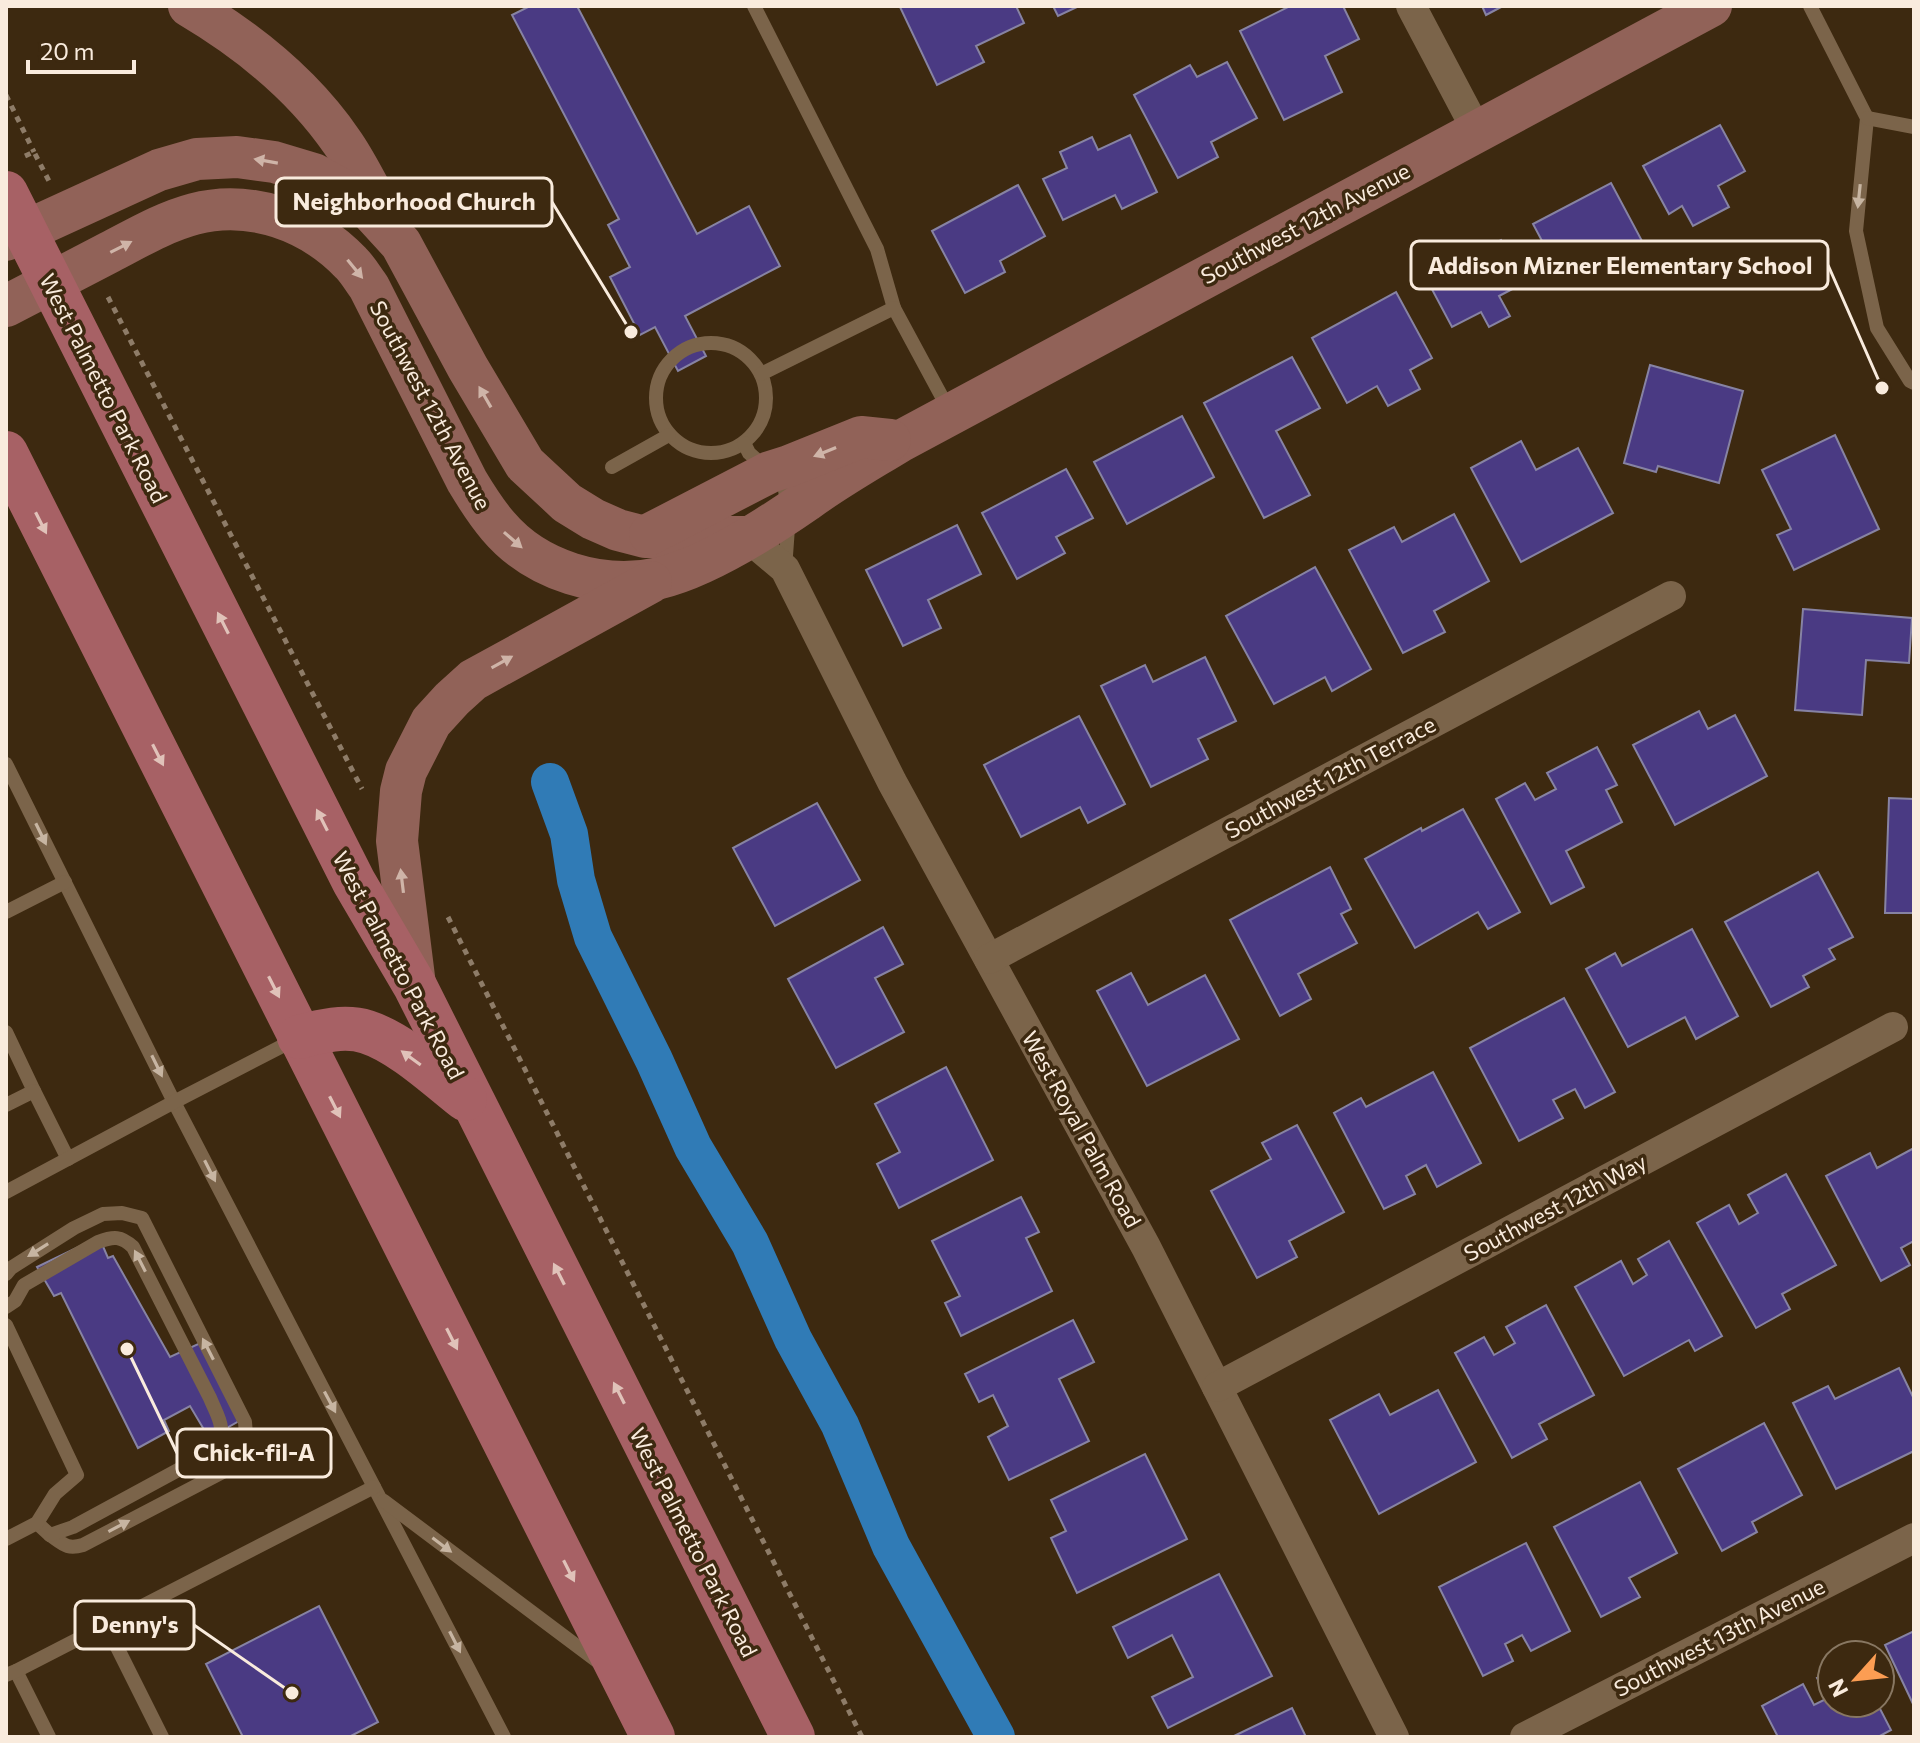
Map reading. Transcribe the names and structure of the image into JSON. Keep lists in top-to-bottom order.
{
  "streets": {
    "main road": ["West Palmetto Park Road"],
    "street": [
      "Southwest 12th Avenue",
      "Southwest 12th Terrace",
      "West Royal Palm Road",
      "Southwest 12th Way",
      "Southwest 13th Avenue"
    ]
  },
  "crossings": [
    ["Southwest 12th Avenue", "West Palmetto Park Road"],
    ["Southwest 12th Avenue", "West Royal Palm Road"],
    ["Southwest 12th Terrace", "West Royal Palm Road"],
    ["West Royal Palm Road", "Southwest 12th Way"]
  ],
  "places": [
    "Neighborhood Church",
    "Addison Mizner Elementary School",
    "Chick-fil-A",
    "Denny's"
  ],
  "scale_bar": "20 m",
  "north": "bottom left"
}
